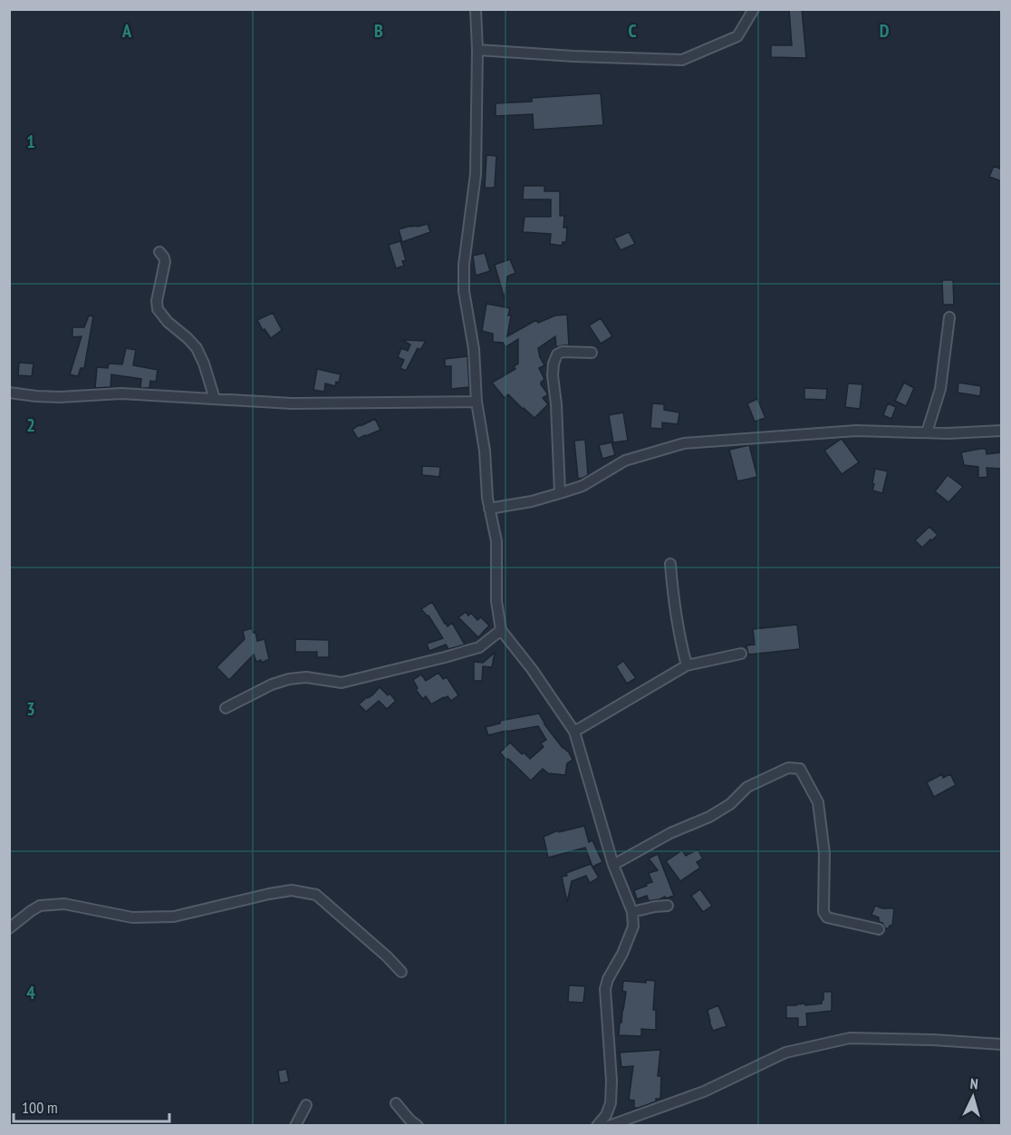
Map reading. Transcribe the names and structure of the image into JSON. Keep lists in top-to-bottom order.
{
  "scale_bar": "100 m",
  "north": "top",
  "grid": {
    "columns": [
      "A",
      "B",
      "C",
      "D"
    ],
    "rows": [
      "1",
      "2",
      "3",
      "4"
    ]
  }
}
